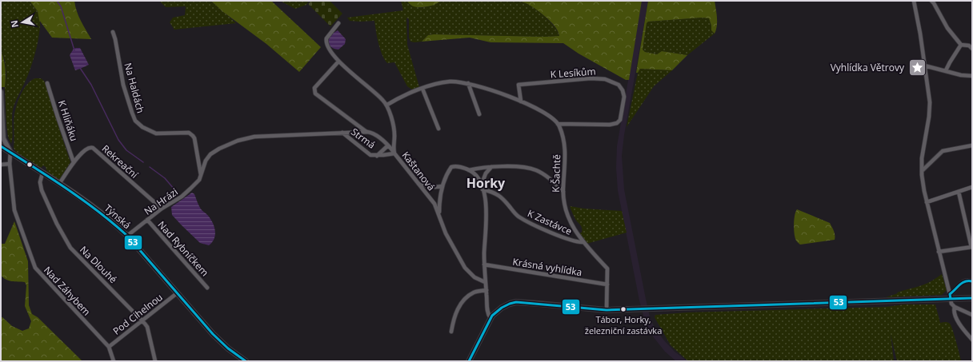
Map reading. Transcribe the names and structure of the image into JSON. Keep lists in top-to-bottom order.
{
  "streets": {
    "main road": ["Týnská"],
    "street": [
      "K Lesíkům",
      "Na Haldách",
      "K Hliňáku",
      "Strmá",
      "Rekreační",
      "Kaštanová",
      "K Šachtě",
      "Na Hrázi",
      "K Zastávce",
      "Nad Rybníčkem",
      "Na Dlouhé",
      "Krásná vyhlídka",
      "Nad Záhybem",
      "Pod Cihelnou"
    ]
  },
  "crossings": [
    ["K Lesíkům", "K Šachtě"],
    ["Na Haldách", "Na Hrázi"],
    ["K Hliňáku", "Rekreační"],
    ["Strmá", "Kaštanová"],
    ["Rekreační", "Na Hrázi"],
    ["Rekreační", "Týnská"],
    ["K Šachtě", "K Zastávce"],
    ["K Šachtě", "Krásná vyhlídka"],
    ["Na Hrázi", "Týnská"],
    ["Na Hrázi", "Nad Rybníčkem"],
    ["Týnská", "Na Dlouhé"],
    ["Týnská", "Nad Záhybem"],
    ["Týnská", "Pod Cihelnou"],
    ["Na Dlouhé", "Pod Cihelnou"],
    ["Nad Záhybem", "Pod Cihelnou"]
  ],
  "districts": ["Horky"],
  "places": {
    "place": ["Vyhlídka Větrovy"],
    "other": ["Tábor, Horky, železniční zastávka"]
  },
  "lines": ["transit line 53"],
  "north": "left"
}
